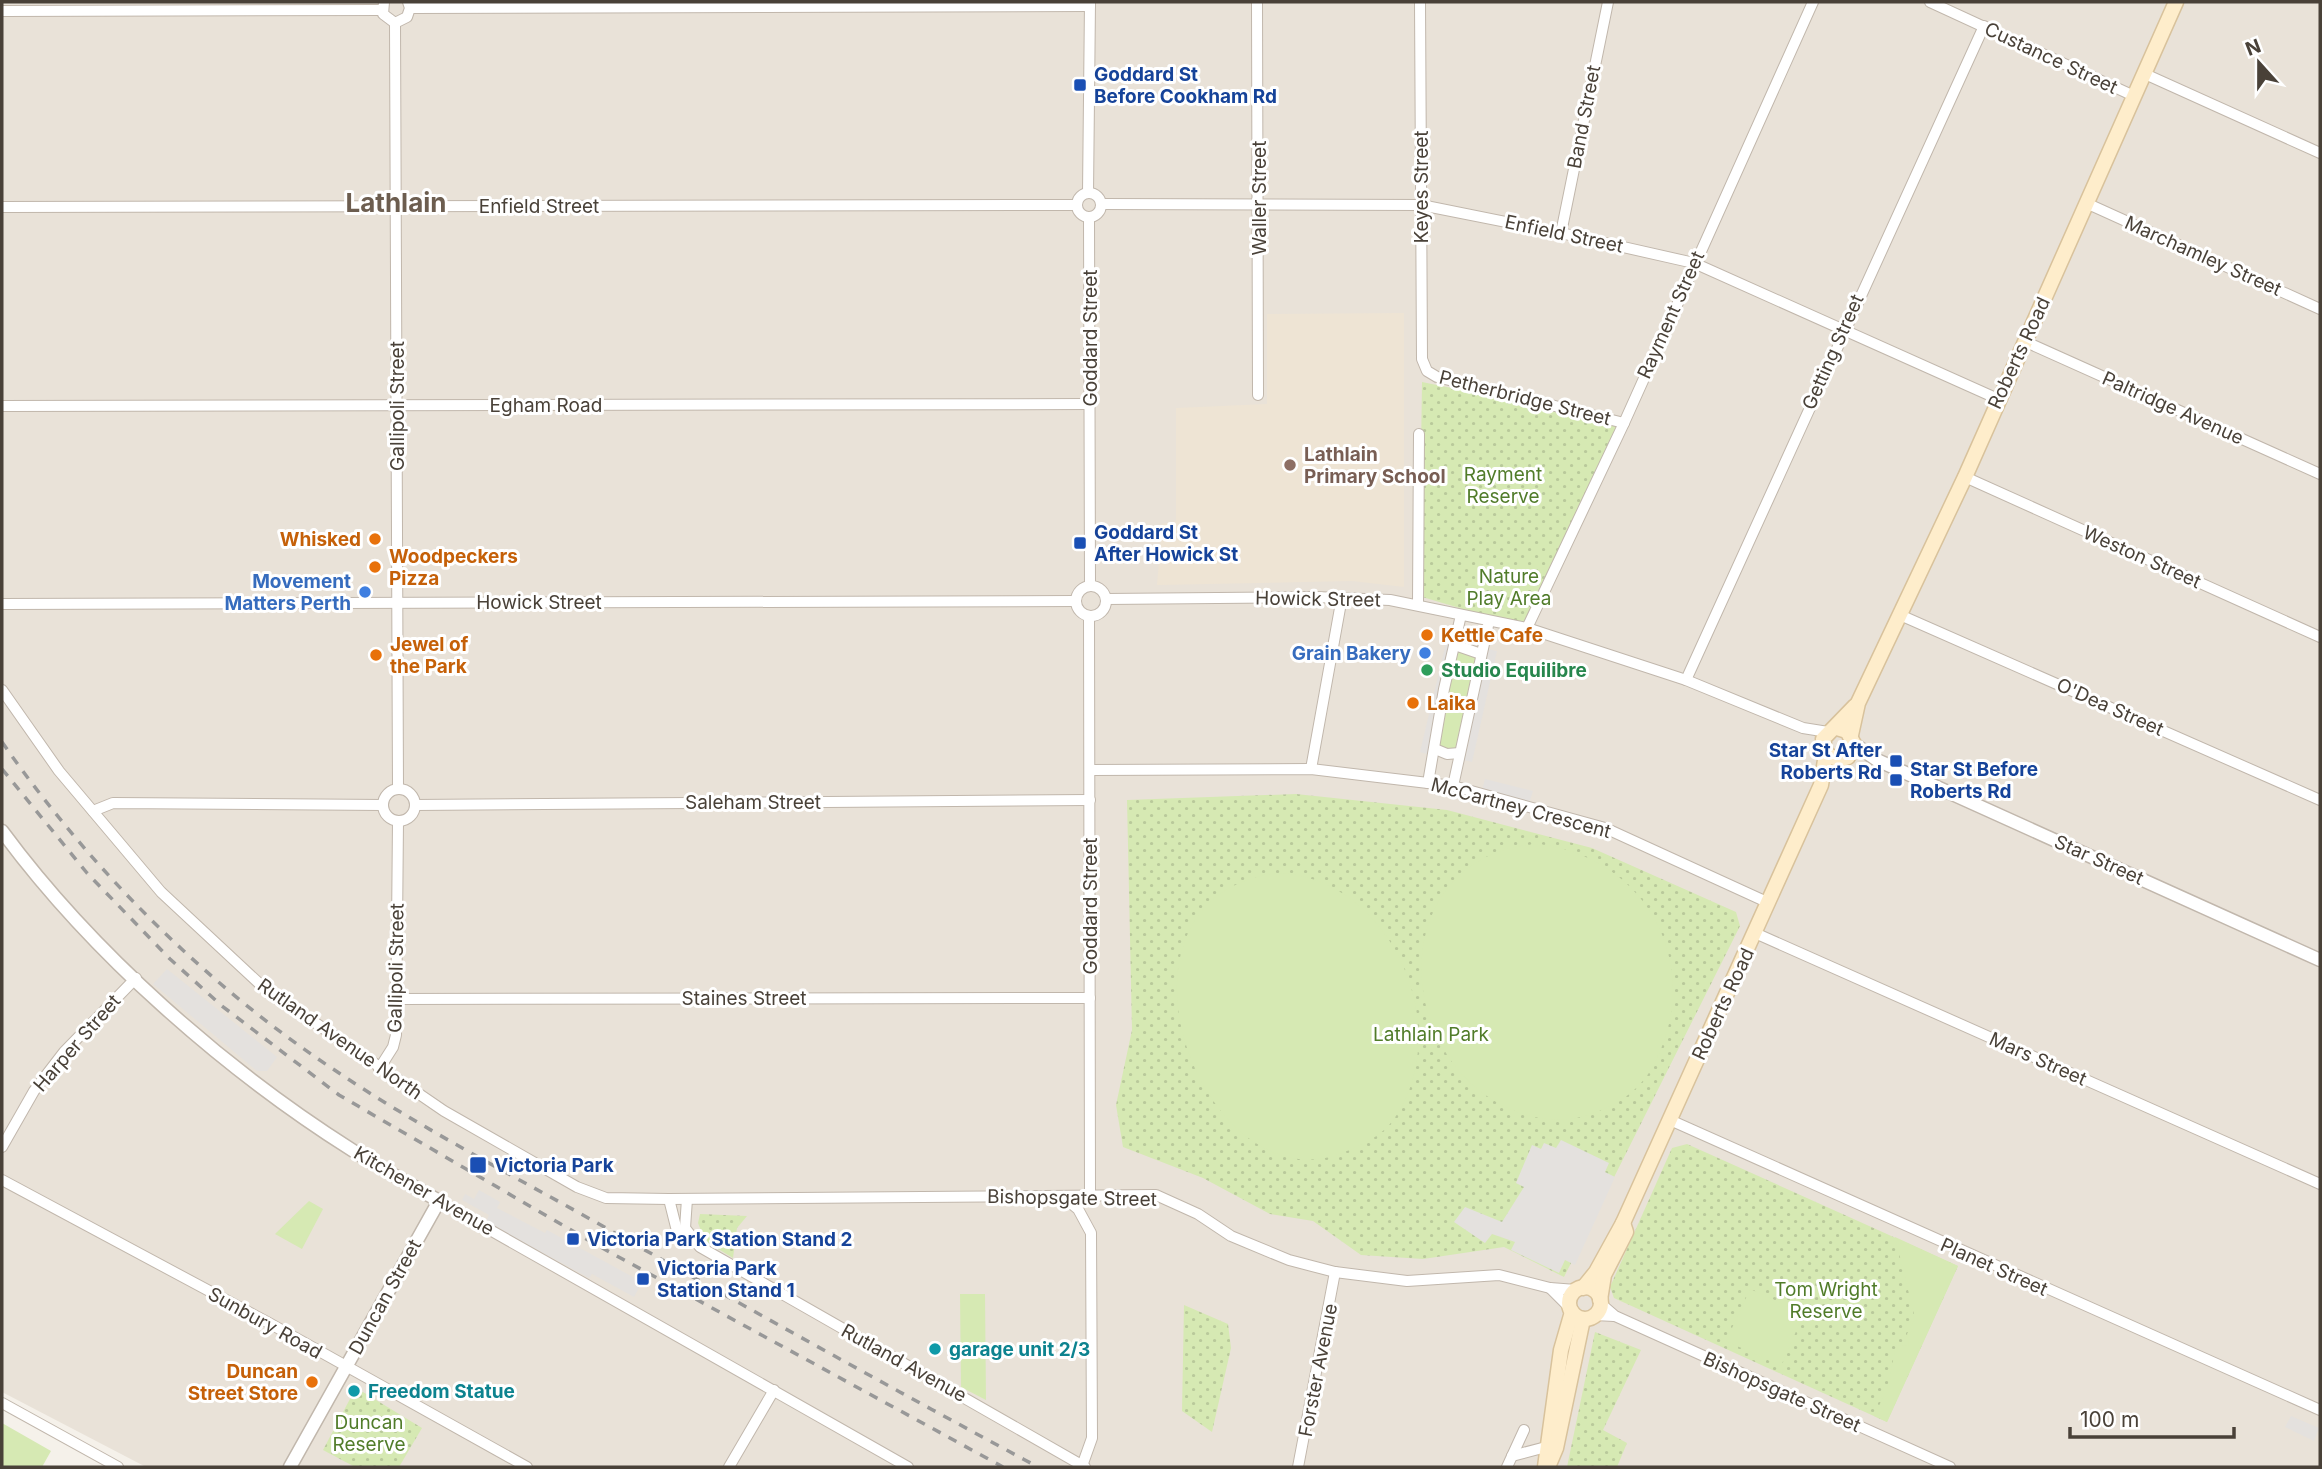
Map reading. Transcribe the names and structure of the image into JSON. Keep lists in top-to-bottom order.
{
  "streets": {
    "main road": ["Roberts Road"],
    "street": [
      "Custance Street",
      "Band Street",
      "Keyes Street",
      "Waller Street",
      "Enfield Street",
      "Marchamley Street",
      "Rayment Street",
      "Goddard Street",
      "Getting Street",
      "Petherbridge Street",
      "Egham Road",
      "Gallipoli Street",
      "Paltridge Avenue",
      "Weston Street",
      "Howick Street",
      "O'Dea Street",
      "Saleham Street",
      "McCartney Crescent",
      "Star Street",
      "Staines Street",
      "Rutland Avenue North",
      "Harper Street",
      "Mars Street",
      "Kitchener Avenue",
      "Bishopsgate Street",
      "Planet Street",
      "Duncan Street",
      "Sunbury Road",
      "Rutland Avenue",
      "Forster Avenue"
    ]
  },
  "crossings": [
    ["Custance Street", "Getting Street"],
    ["Custance Street", "Roberts Road"],
    ["Band Street", "Enfield Street"],
    ["Keyes Street", "Enfield Street"],
    ["Keyes Street", "Petherbridge Street"],
    ["Waller Street", "Enfield Street"],
    ["Enfield Street", "Rayment Street"],
    ["Enfield Street", "Goddard Street"],
    ["Enfield Street", "Getting Street"],
    ["Enfield Street", "Roberts Road"],
    ["Enfield Street", "Gallipoli Street"],
    ["Marchamley Street", "Roberts Road"],
    ["Rayment Street", "Petherbridge Street"],
    ["Rayment Street", "Howick Street"],
    ["Goddard Street", "Egham Road"],
    ["Goddard Street", "Howick Street"],
    ["Goddard Street", "Saleham Street"],
    ["Goddard Street", "McCartney Crescent"],
    ["Goddard Street", "Staines Street"],
    ["Goddard Street", "Bishopsgate Street"],
    ["Getting Street", "Howick Street"],
    ["Roberts Road", "Paltridge Avenue"],
    ["Roberts Road", "Weston Street"],
    ["Roberts Road", "Howick Street"],
    ["Roberts Road", "O'Dea Street"],
    ["Roberts Road", "McCartney Crescent"],
    ["Roberts Road", "Star Street"],
    ["Roberts Road", "Mars Street"],
    ["Roberts Road", "Bishopsgate Street"],
    ["Roberts Road", "Planet Street"],
    ["Egham Road", "Gallipoli Street"],
    ["Gallipoli Street", "Howick Street"],
    ["Gallipoli Street", "Saleham Street"],
    ["Gallipoli Street", "Staines Street"],
    ["Gallipoli Street", "Rutland Avenue North"],
    ["Rutland Avenue North", "Bishopsgate Street"],
    ["Harper Street", "Kitchener Avenue"],
    ["Kitchener Avenue", "Duncan Street"],
    ["Bishopsgate Street", "Rutland Avenue"],
    ["Bishopsgate Street", "Forster Avenue"],
    ["Duncan Street", "Sunbury Road"]
  ],
  "districts": ["Lathlain"],
  "parks": [
    "Rayment Reserve",
    "Nature Play Area",
    "Lathlain Park",
    "Tom Wright Reserve",
    "Duncan Reserve"
  ],
  "places": {
    "transit": [
      "Goddard St Before Cookham Rd",
      "Goddard St After Howick St",
      "Star St After Roberts Rd",
      "Star St Before Roberts Rd",
      "Victoria Park",
      "Victoria Park Station Stand 2",
      "Victoria Park Station Stand 1"
    ],
    "other": [
      "Lathlain Primary School",
      "Whisked",
      "Woodpeckers Pizza",
      "Movement Matters Perth",
      "Kettle Cafe",
      "Grain Bakery",
      "Jewel of the Park",
      "Studio Equilibre",
      "Laika",
      "garage unit 2/3",
      "Duncan Street Store",
      "Freedom Statue"
    ]
  },
  "scale_bar": "100 m",
  "north": "top"
}
